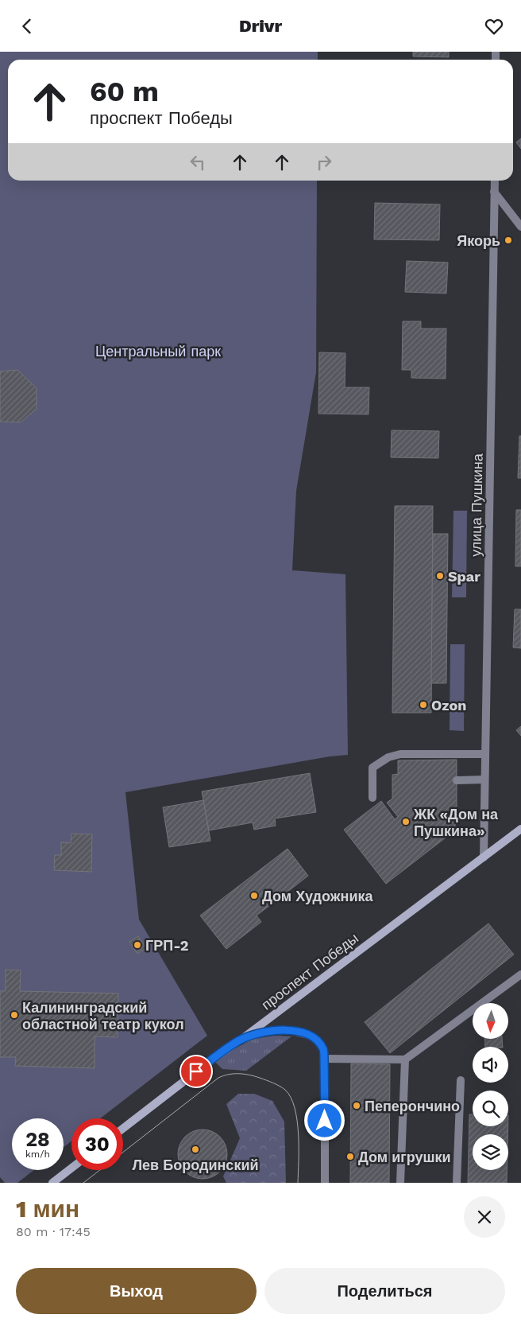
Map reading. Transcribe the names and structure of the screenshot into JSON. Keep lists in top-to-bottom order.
{
  "streets": {
    "main road": ["проспект Победы"],
    "street": ["улица Пушкина"]
  },
  "crossings": [
    ["улица Пушкина", "проспект Победы"]
  ],
  "parks": ["Центральный парк"],
  "places": [
    "Якорь",
    "Spar",
    "Ozon",
    "ЖК «Дом на Пушкина»",
    "Дом Художника",
    "ГРП-2",
    "Калининградский областной театр кукол",
    "Пеперончино",
    "Лев Бородинский",
    "Дом игрушки"
  ],
  "north": "bottom",
  "page": {
    "header": "Drivr",
    "turn": ["60 m", "проспект Победы"],
    "speed": "28 km/h",
    "limit": "30",
    "heading": ["1 мин", "80 m · 17:45"],
    "buttons": ["Выход", "Поделиться"]
  }
}
